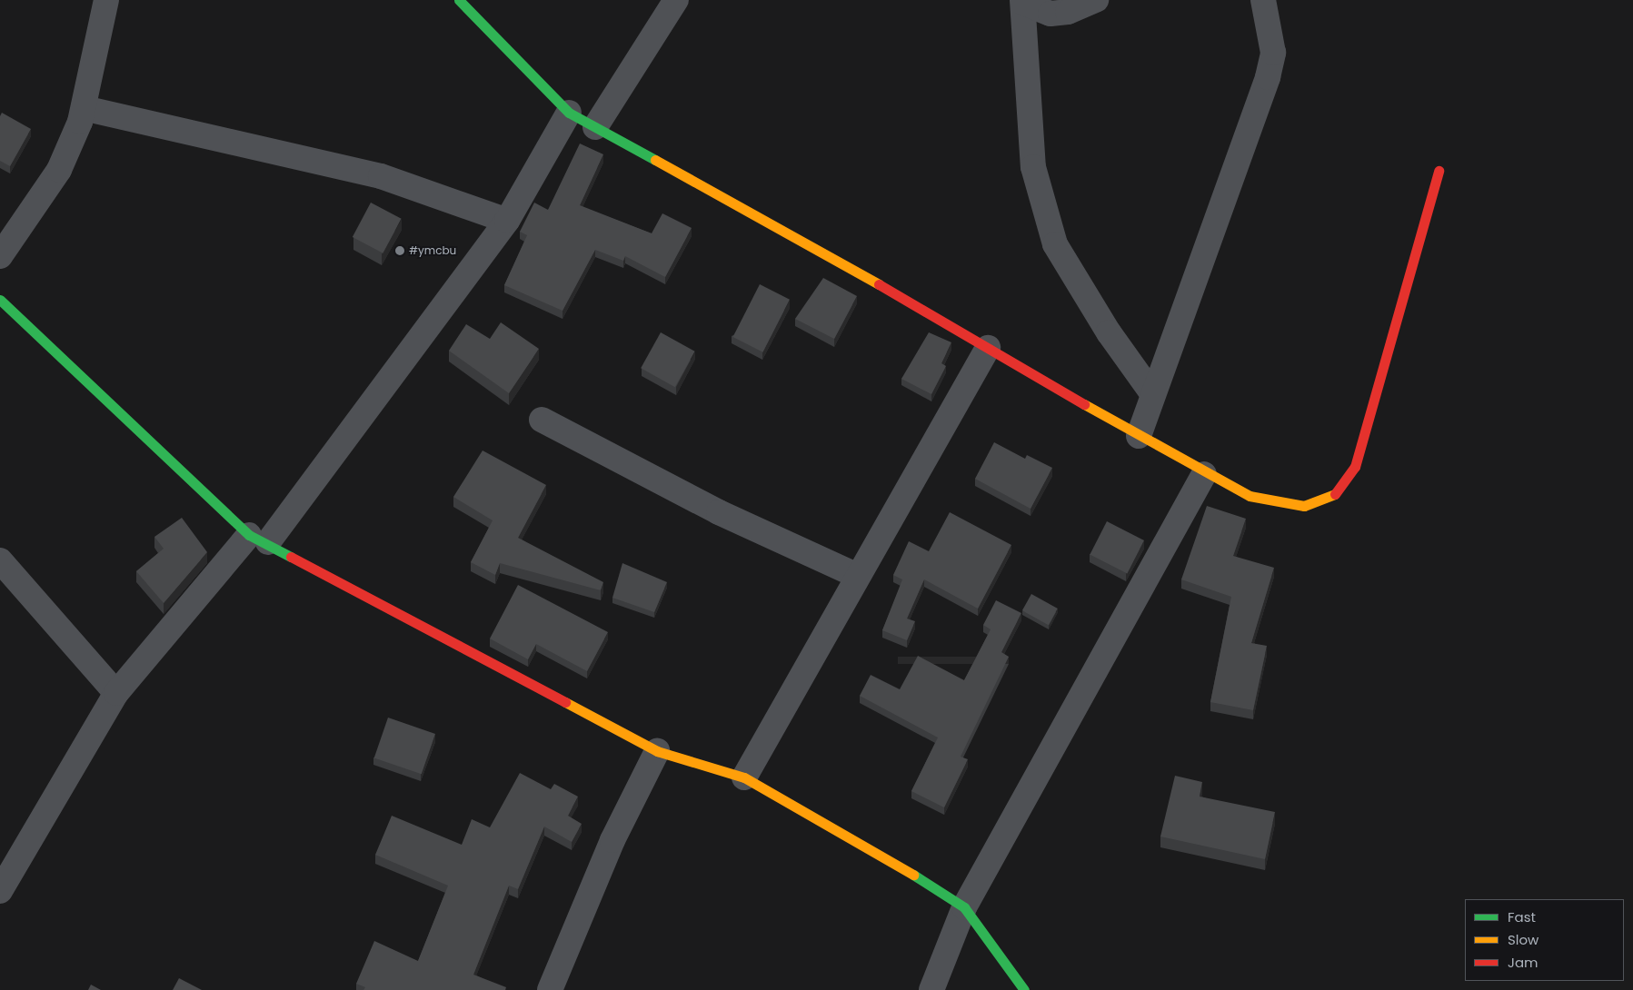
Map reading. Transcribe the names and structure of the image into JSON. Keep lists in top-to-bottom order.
{
  "places": ["#ymcbu"],
  "legend": ["Fast", "Slow", "Jam"]
}
